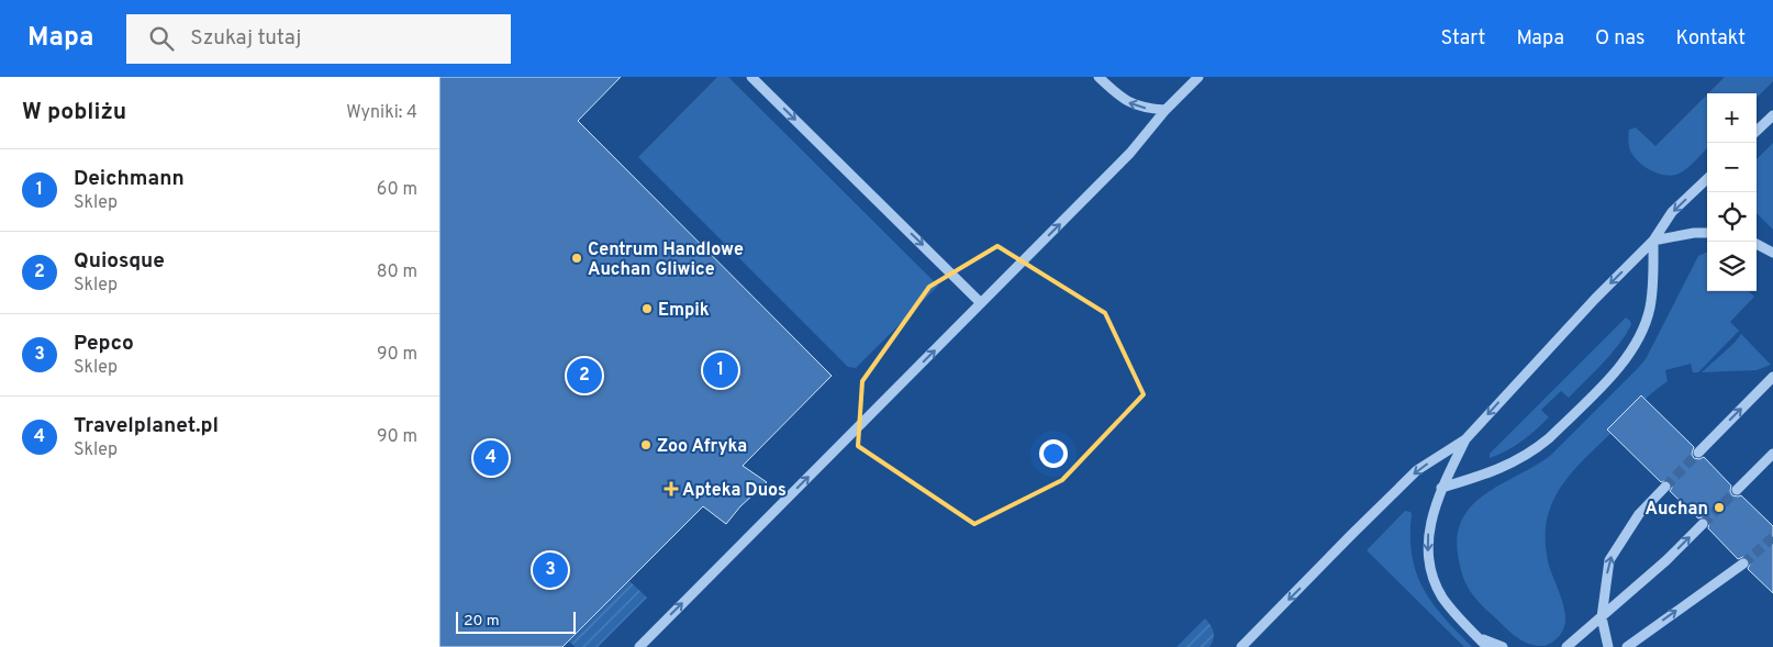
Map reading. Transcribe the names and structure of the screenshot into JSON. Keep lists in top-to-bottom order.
{
  "places": {
    "other": [
      "Centrum Handlowe Auchan Gliwice",
      "Empik",
      "Zoo Afryka",
      "Auchan"
    ],
    "health": ["Apteka Duos"]
  },
  "scale_bar": "20 m",
  "page": {
    "header": "Mapa",
    "search": "Szukaj tutaj",
    "nav": [
      "Start",
      "Mapa",
      "O nas",
      "Kontakt"
    ],
    "heading": ["W pobliżu", "Wyniki: 4"],
    "map_buttons": ["+", "−"],
    "list": [
      {
        "mark": "1",
        "name": "Deichmann",
        "note": "Sklep",
        "value": "60 m"
      },
      {
        "mark": "2",
        "name": "Quiosque",
        "note": "Sklep",
        "value": "80 m"
      },
      {
        "mark": "3",
        "name": "Pepco",
        "note": "Sklep",
        "value": "90 m"
      },
      {
        "mark": "4",
        "name": "Travelplanet.pl",
        "note": "Sklep",
        "value": "90 m"
      }
    ],
    "pins": [
      "1",
      "2",
      "4",
      "3"
    ],
    "scale": "20 m"
  }
}
